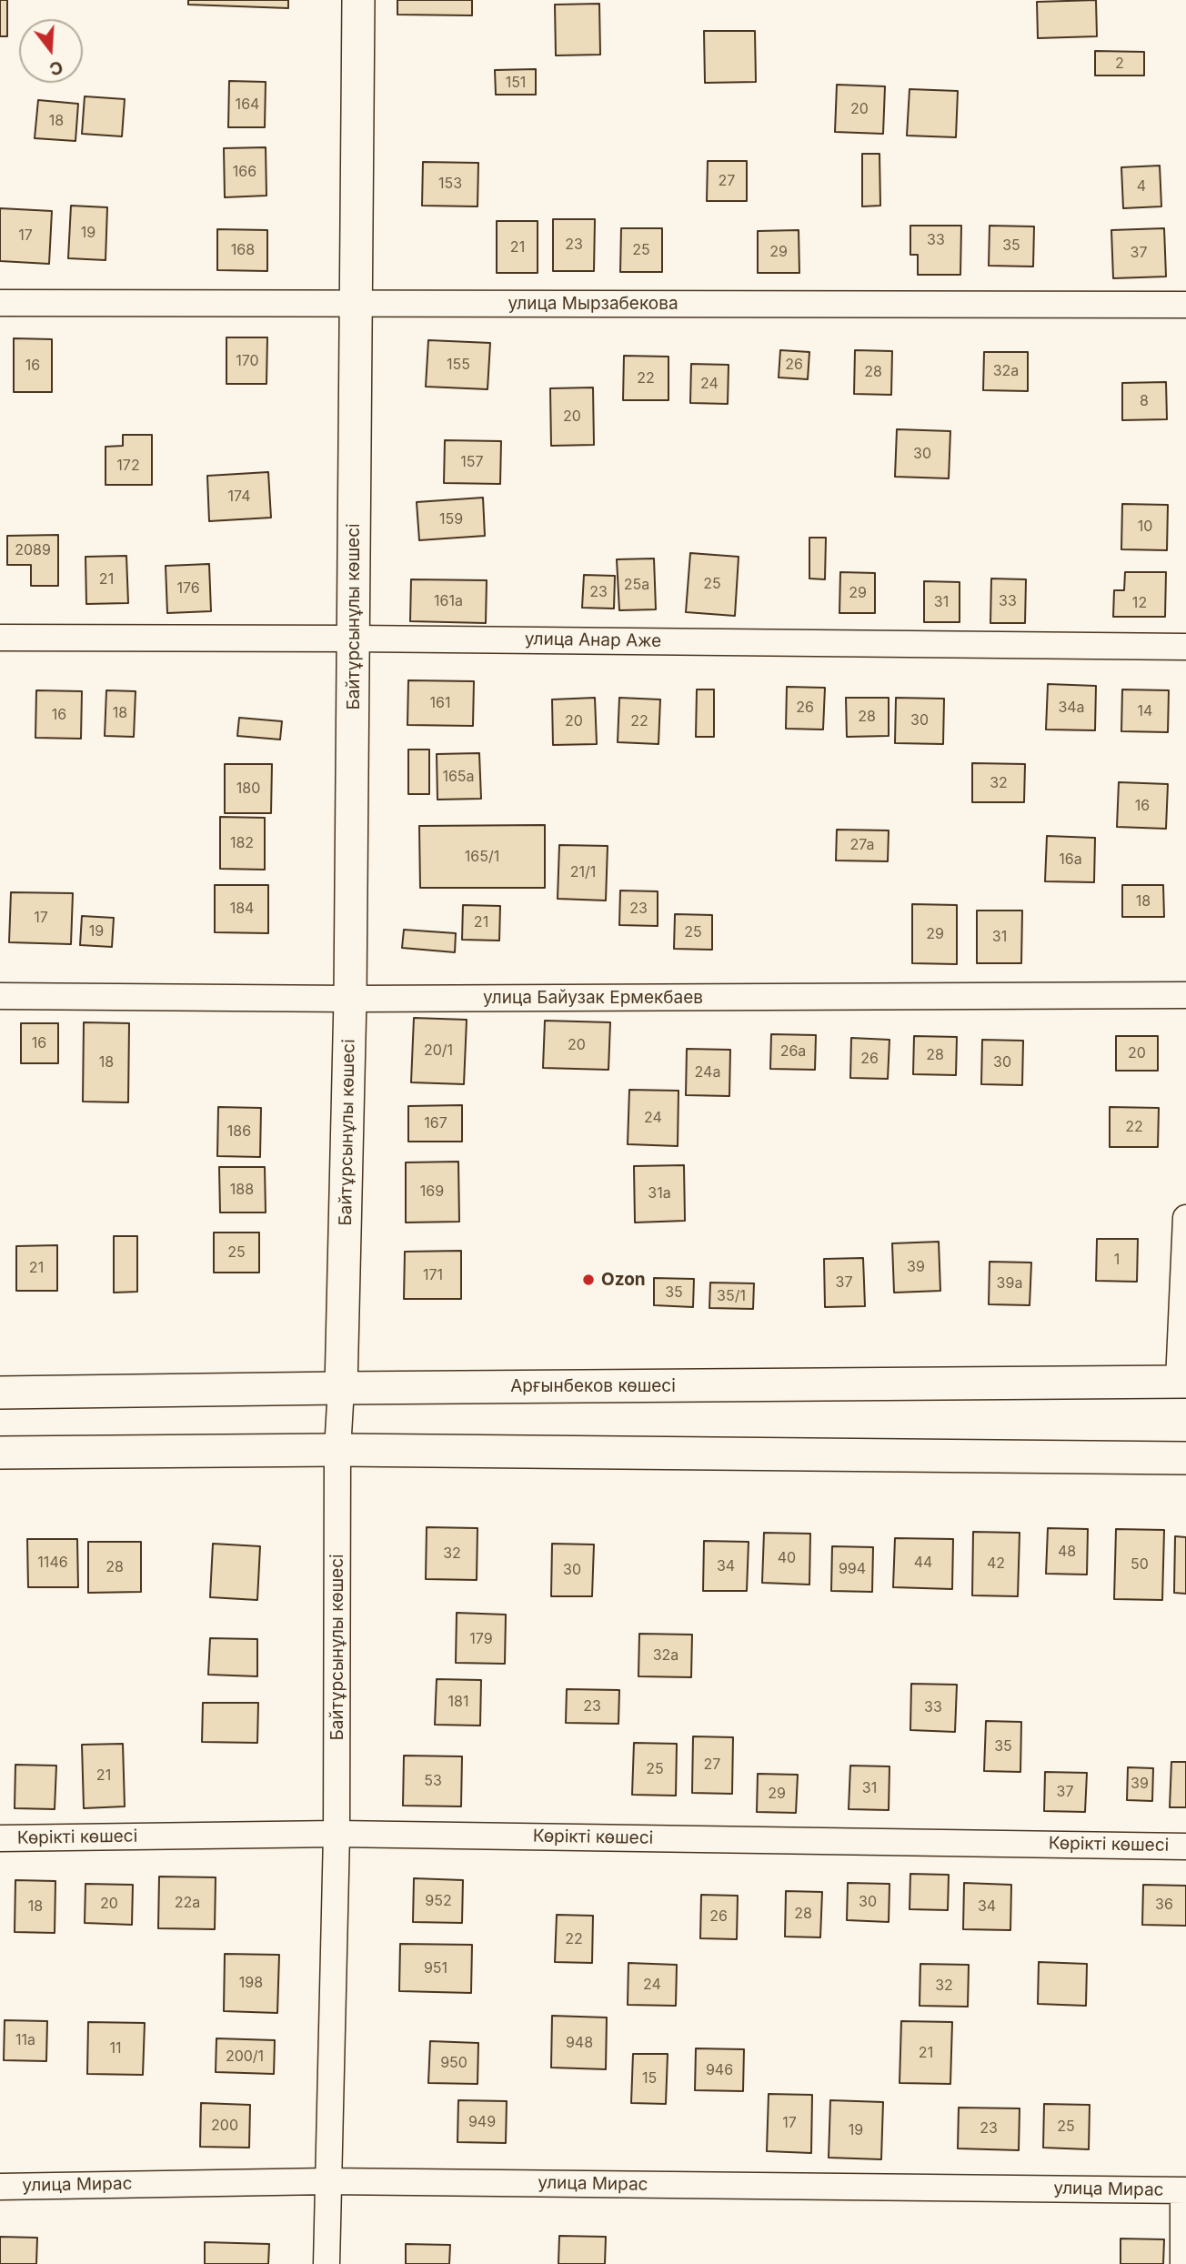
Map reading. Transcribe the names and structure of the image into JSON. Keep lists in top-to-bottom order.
{
  "streets": {
    "main road": ["Байтұрсынұлы көшесі", "Арғынбеков көшесі"],
    "street": [
      "улица Мырзабекова",
      "улица Анар Аже",
      "улица Байузак Ермекбаев",
      "Көрікті көшесі",
      "улица Мирас"
    ]
  },
  "crossings": [
    ["улица Мырзабекова", "Байтұрсынұлы көшесі"],
    ["Байтұрсынұлы көшесі", "улица Анар Аже"],
    ["Байтұрсынұлы көшесі", "улица Байузак Ермекбаев"],
    ["Байтұрсынұлы көшесі", "Арғынбеков көшесі"],
    ["Байтұрсынұлы көшесі", "Көрікті көшесі"],
    ["Байтұрсынұлы көшесі", "улица Мирас"]
  ],
  "places": ["Ozon"],
  "house_numbers": [
    "2",
    "151",
    "164",
    "20",
    "18",
    "166",
    "27",
    "153",
    "4",
    "19",
    "17",
    "33",
    "23",
    "35",
    "21",
    "168",
    "25",
    "29",
    "37",
    "170",
    "155",
    "26",
    "16",
    "32а",
    "28",
    "22",
    "24",
    "8",
    "20",
    "30",
    "157",
    "172",
    "174",
    "159",
    "10",
    "2089",
    "21",
    "25",
    "25а",
    "176",
    "23",
    "29",
    "161а",
    "33",
    "31",
    "12",
    "161",
    "26",
    "34а",
    "14",
    "18",
    "16",
    "28",
    "30",
    "20",
    "22",
    "165а",
    "32",
    "180",
    "16",
    "182",
    "27а",
    "165/1",
    "16а",
    "21/1",
    "18",
    "184",
    "23",
    "17",
    "21",
    "19",
    "25",
    "29",
    "31",
    "16",
    "20",
    "20/1",
    "26а",
    "20",
    "28",
    "26",
    "18",
    "30",
    "24а",
    "24",
    "167",
    "22",
    "186",
    "188",
    "169",
    "31а",
    "25",
    "1",
    "39",
    "21",
    "171",
    "37",
    "39а",
    "35",
    "35/1",
    "48",
    "32",
    "40",
    "1146",
    "44",
    "42",
    "50",
    "34",
    "28",
    "994",
    "30",
    "179",
    "32а",
    "181",
    "23",
    "33",
    "35",
    "27",
    "25",
    "21",
    "53",
    "39",
    "31",
    "37",
    "29",
    "952",
    "30",
    "22а",
    "20",
    "36",
    "18",
    "34",
    "28",
    "26",
    "22",
    "951",
    "198",
    "24",
    "32",
    "11а",
    "948",
    "11",
    "21",
    "200/1",
    "950",
    "946",
    "15",
    "949",
    "17",
    "200",
    "25",
    "23",
    "19"
  ],
  "north": "bottom"
}
